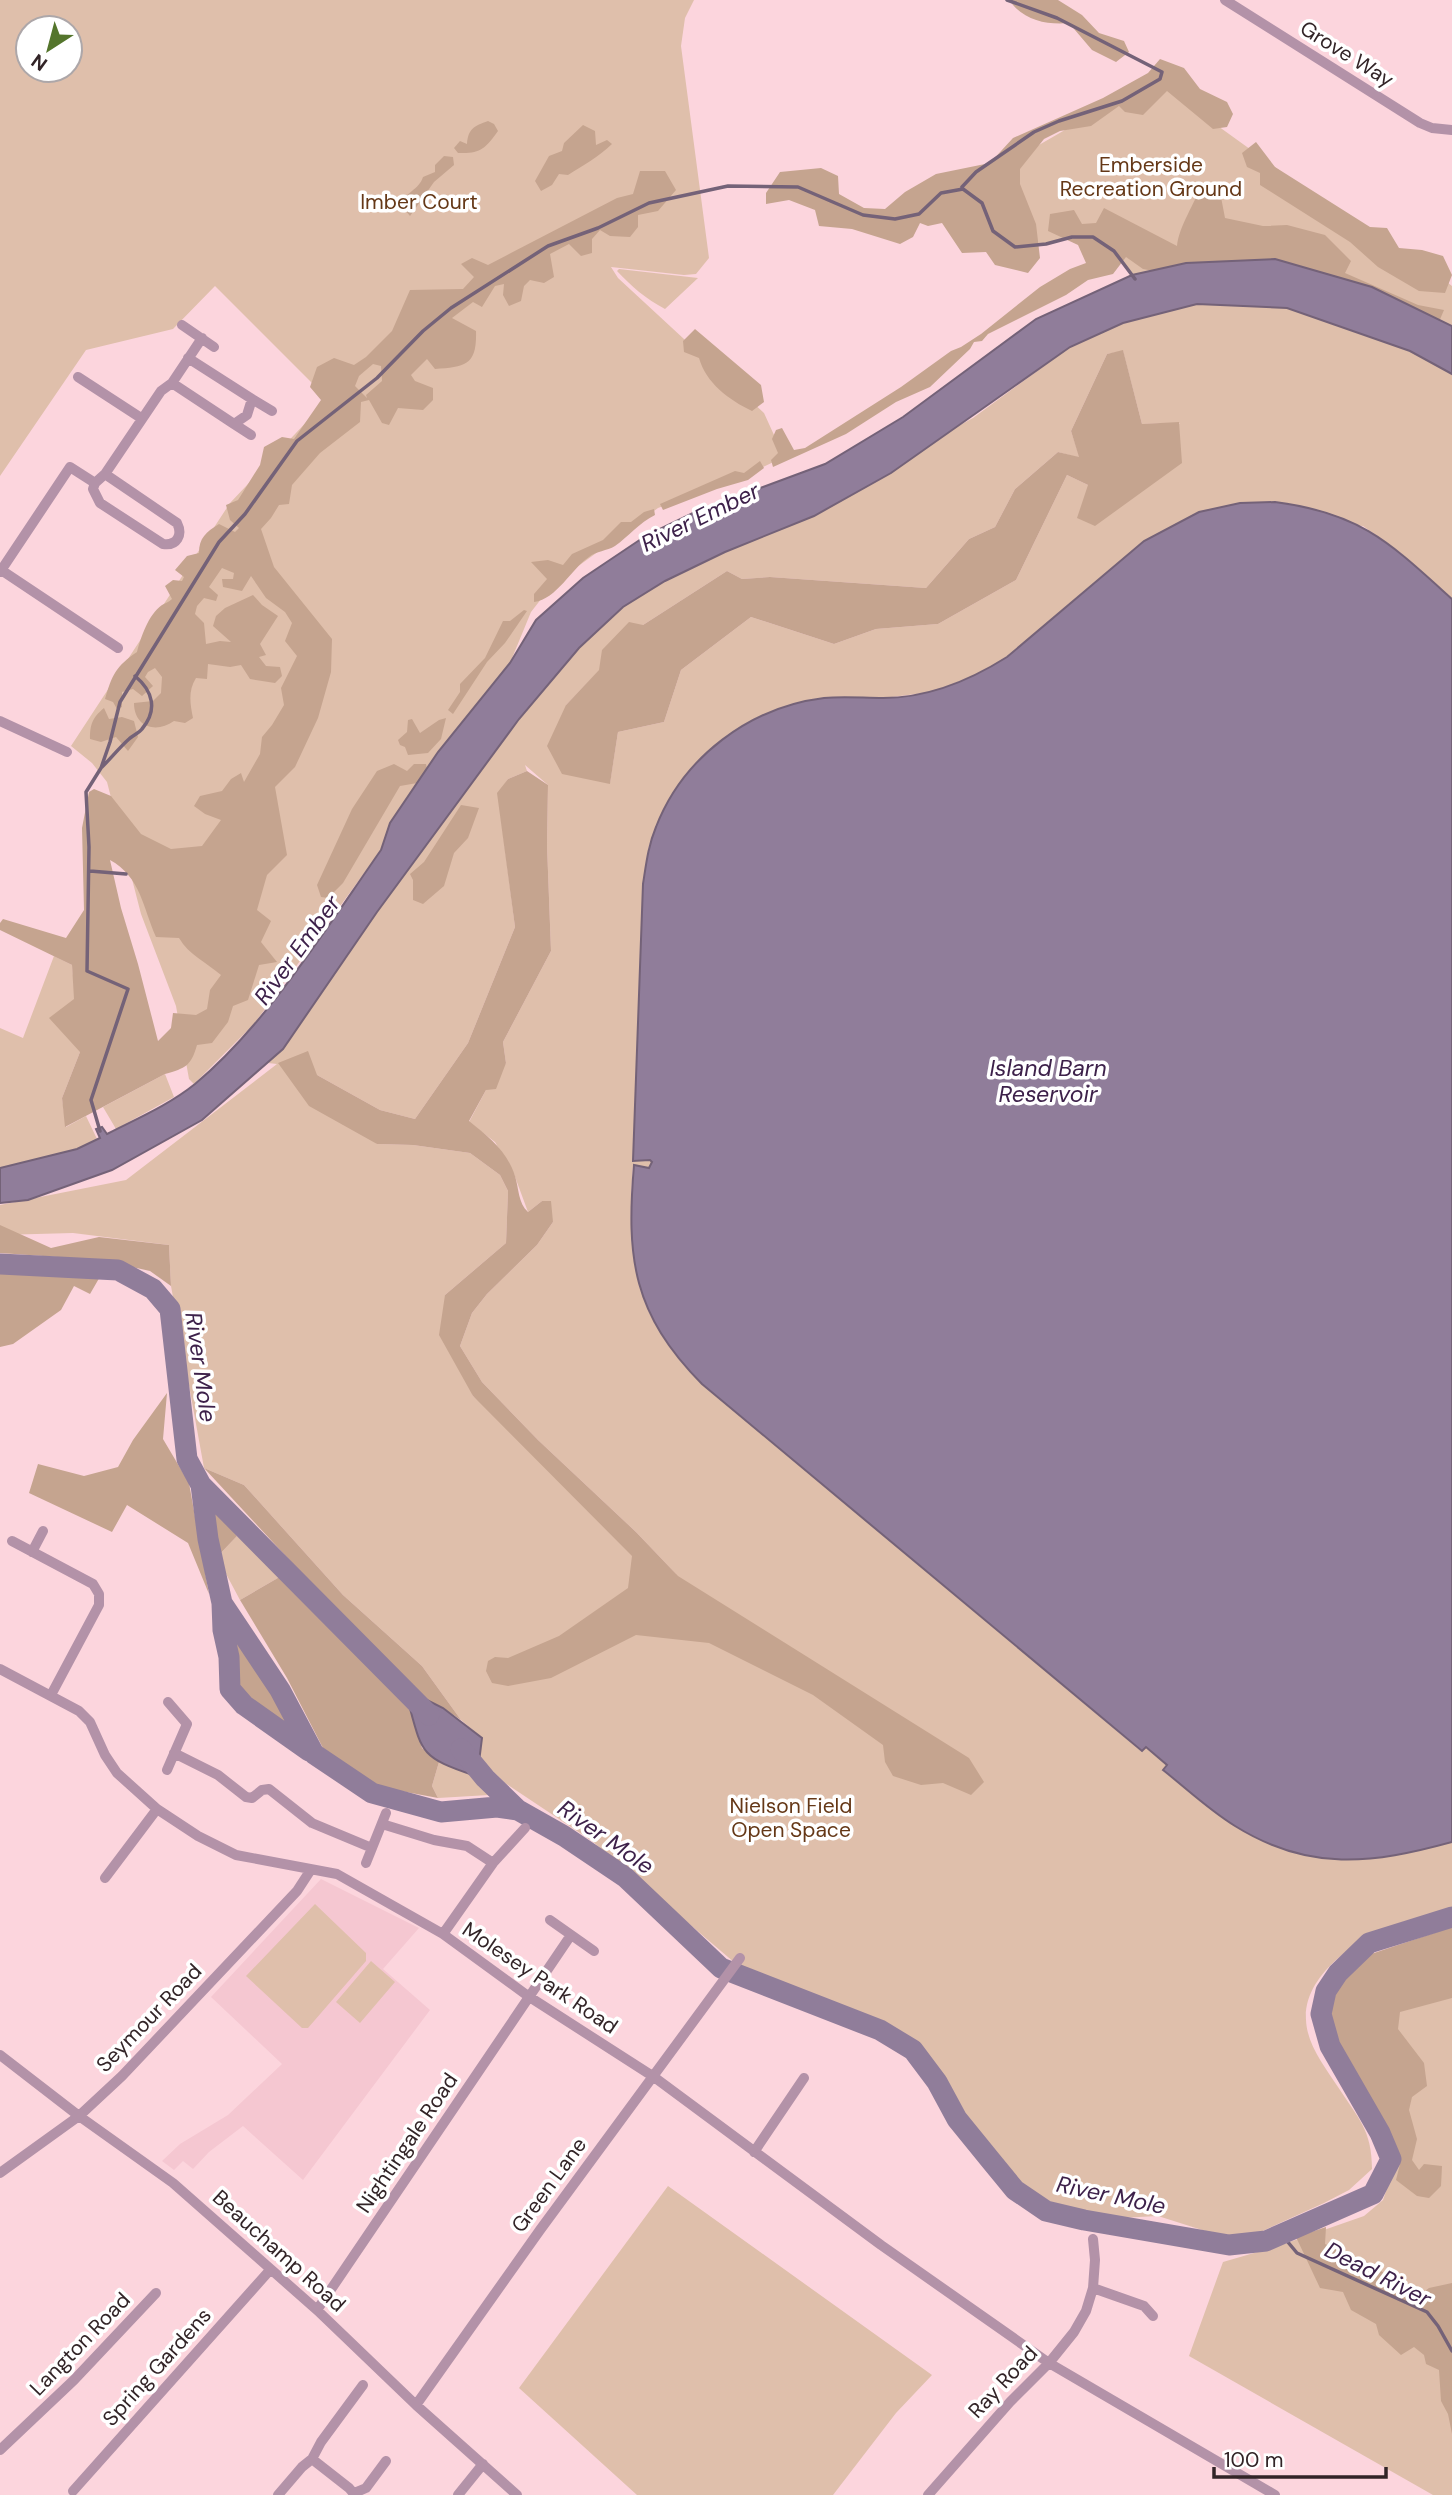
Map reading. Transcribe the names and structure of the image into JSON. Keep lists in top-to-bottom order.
{
  "streets": {
    "street": [
      "Grove Way",
      "Molesey Park Road",
      "Seymour Road",
      "Nightingale Road",
      "Green Lane",
      "Beauchamp Road",
      "Langton Road",
      "Spring Gardens",
      "Ray Road"
    ]
  },
  "crossings": [
    ["Molesey Park Road", "Seymour Road"],
    ["Molesey Park Road", "Nightingale Road"],
    ["Molesey Park Road", "Green Lane"],
    ["Molesey Park Road", "Ray Road"],
    ["Seymour Road", "Beauchamp Road"],
    ["Nightingale Road", "Beauchamp Road"],
    ["Green Lane", "Beauchamp Road"],
    ["Beauchamp Road", "Spring Gardens"]
  ],
  "water": [
    "River Ember",
    "Island Barn Reservoir",
    "River Mole",
    "Dead River"
  ],
  "parks": ["Emberside Recreation Ground", "Imber Court", "Nielson Field Open Space"],
  "scale_bar": "100 m",
  "north": "bottom left"
}
